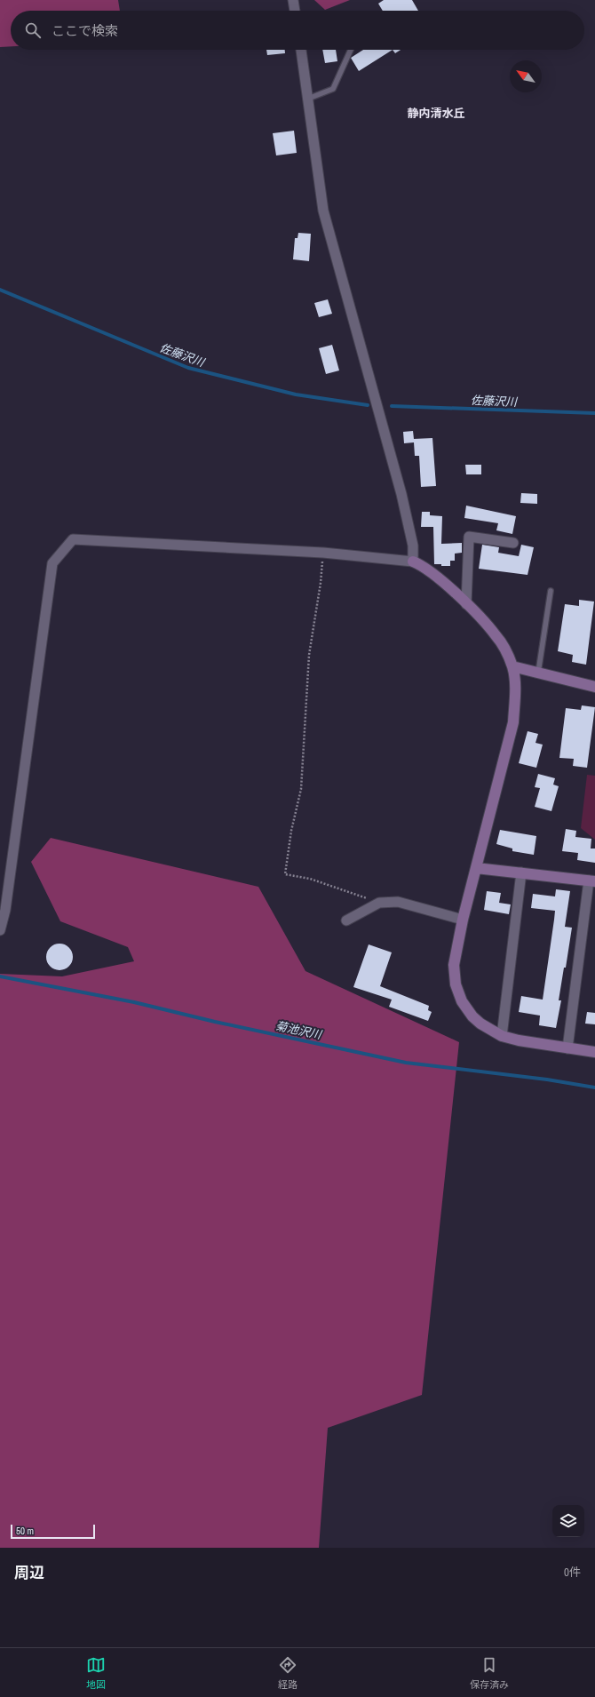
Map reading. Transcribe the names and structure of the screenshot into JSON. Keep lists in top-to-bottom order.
{
  "districts": ["静内清水丘"],
  "water": ["佐藤沢川", "菊池沢川"],
  "scale_bar": "50 m",
  "north": "top left",
  "page": {
    "search": "ここで検索",
    "scale": "50 m",
    "heading": ["周辺", "0件"],
    "nav": ["地図", "経路", "保存済み"]
  }
}
